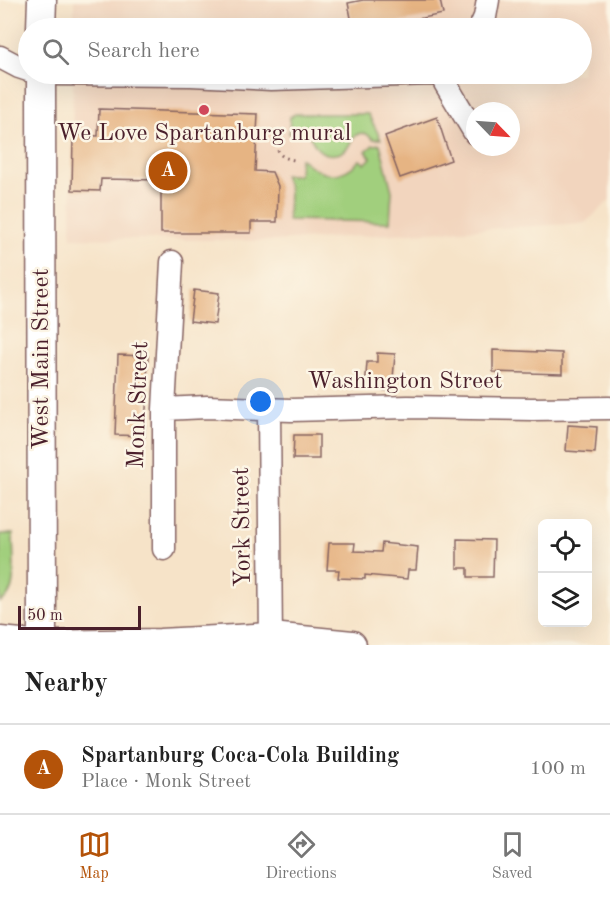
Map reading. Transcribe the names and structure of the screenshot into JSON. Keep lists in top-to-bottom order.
{
  "streets": {
    "main road": ["West Main Street"],
    "street": ["Washington Street", "Monk Street", "York Street"]
  },
  "crossings": [
    ["Washington Street", "Monk Street"],
    ["Washington Street", "York Street"]
  ],
  "places": ["We Love Spartanburg mural"],
  "scale_bar": "50 m",
  "north": "bottom right",
  "page": {
    "search": "Search here",
    "pins": "A",
    "scale": "50 m",
    "heading": "Nearby",
    "list": [
      {
        "mark": "A",
        "name": "Spartanburg Coca-Cola Building",
        "note": "Place · Monk Street",
        "value": "100 m"
      }
    ],
    "nav": ["Map", "Directions", "Saved"]
  }
}
